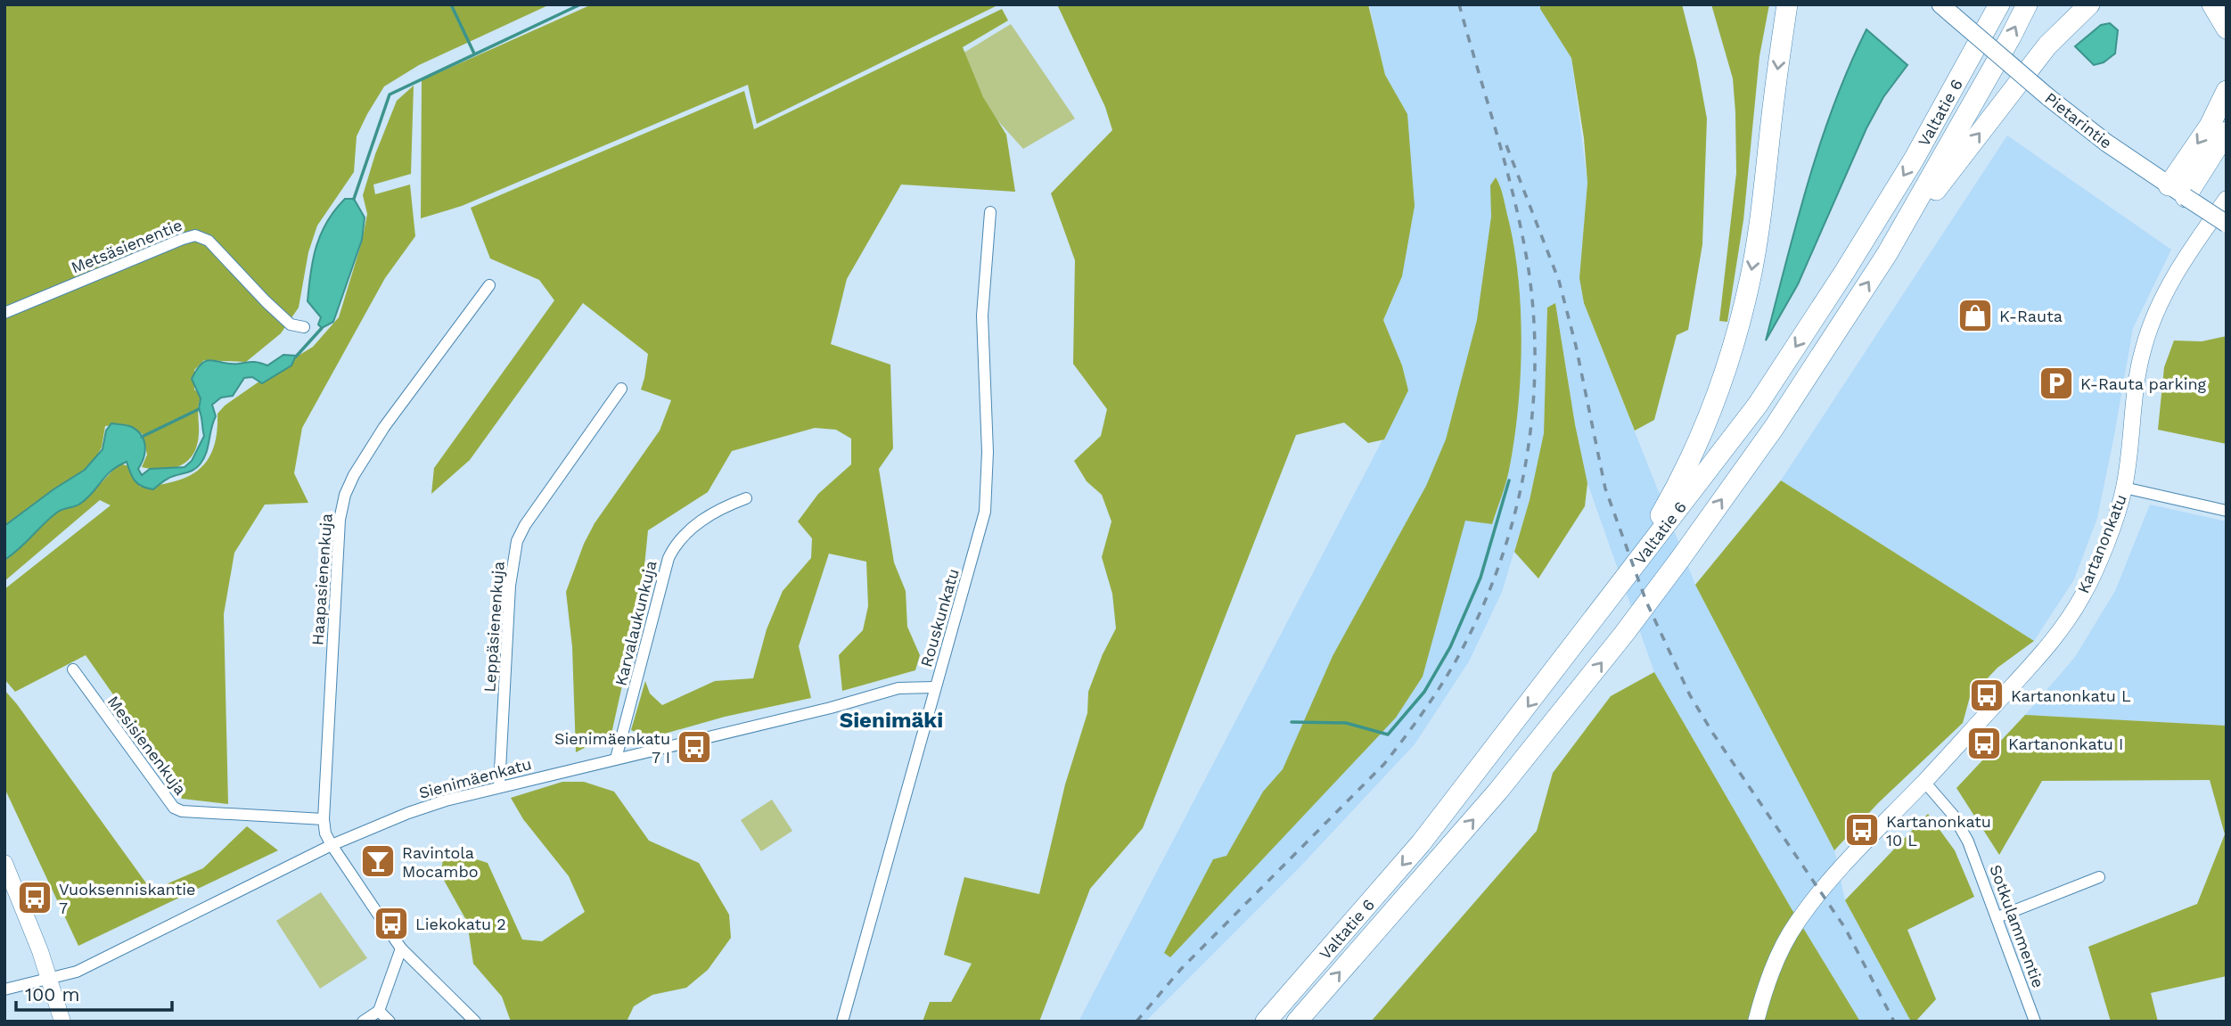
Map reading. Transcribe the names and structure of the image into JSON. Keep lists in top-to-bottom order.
{
  "streets": {
    "highway": ["Valtatie 6"],
    "main road": ["Pietarintie", "Kartanonkatu"],
    "street": [
      "Metsäsienentie",
      "Haapasienenkuja",
      "Rouskunkatu",
      "Karvalaukunkuja",
      "Leppäsienenkuja",
      "Mesisienenkuja",
      "Sienimäenkatu",
      "Sotkulammentie"
    ]
  },
  "crossings": [
    ["Kartanonkatu", "Sotkulammentie"],
    ["Haapasienenkuja", "Mesisienenkuja"],
    ["Haapasienenkuja", "Sienimäenkatu"],
    ["Rouskunkatu", "Sienimäenkatu"],
    ["Karvalaukunkuja", "Sienimäenkatu"],
    ["Leppäsienenkuja", "Sienimäenkatu"]
  ],
  "districts": ["Sienimäki"],
  "places": {
    "shop": ["K-Rauta"],
    "parking": ["K-Rauta parking"],
    "bus stop": [
      "Kartanonkatu L",
      "Kartanonkatu I",
      "Sienimäenkatu 7 I",
      "Kartanonkatu 10 L",
      "Vuoksenniskantie 7",
      "Liekokatu 2"
    ],
    "bar": ["Ravintola Mocambo"]
  },
  "scale_bar": "100 m"
}
